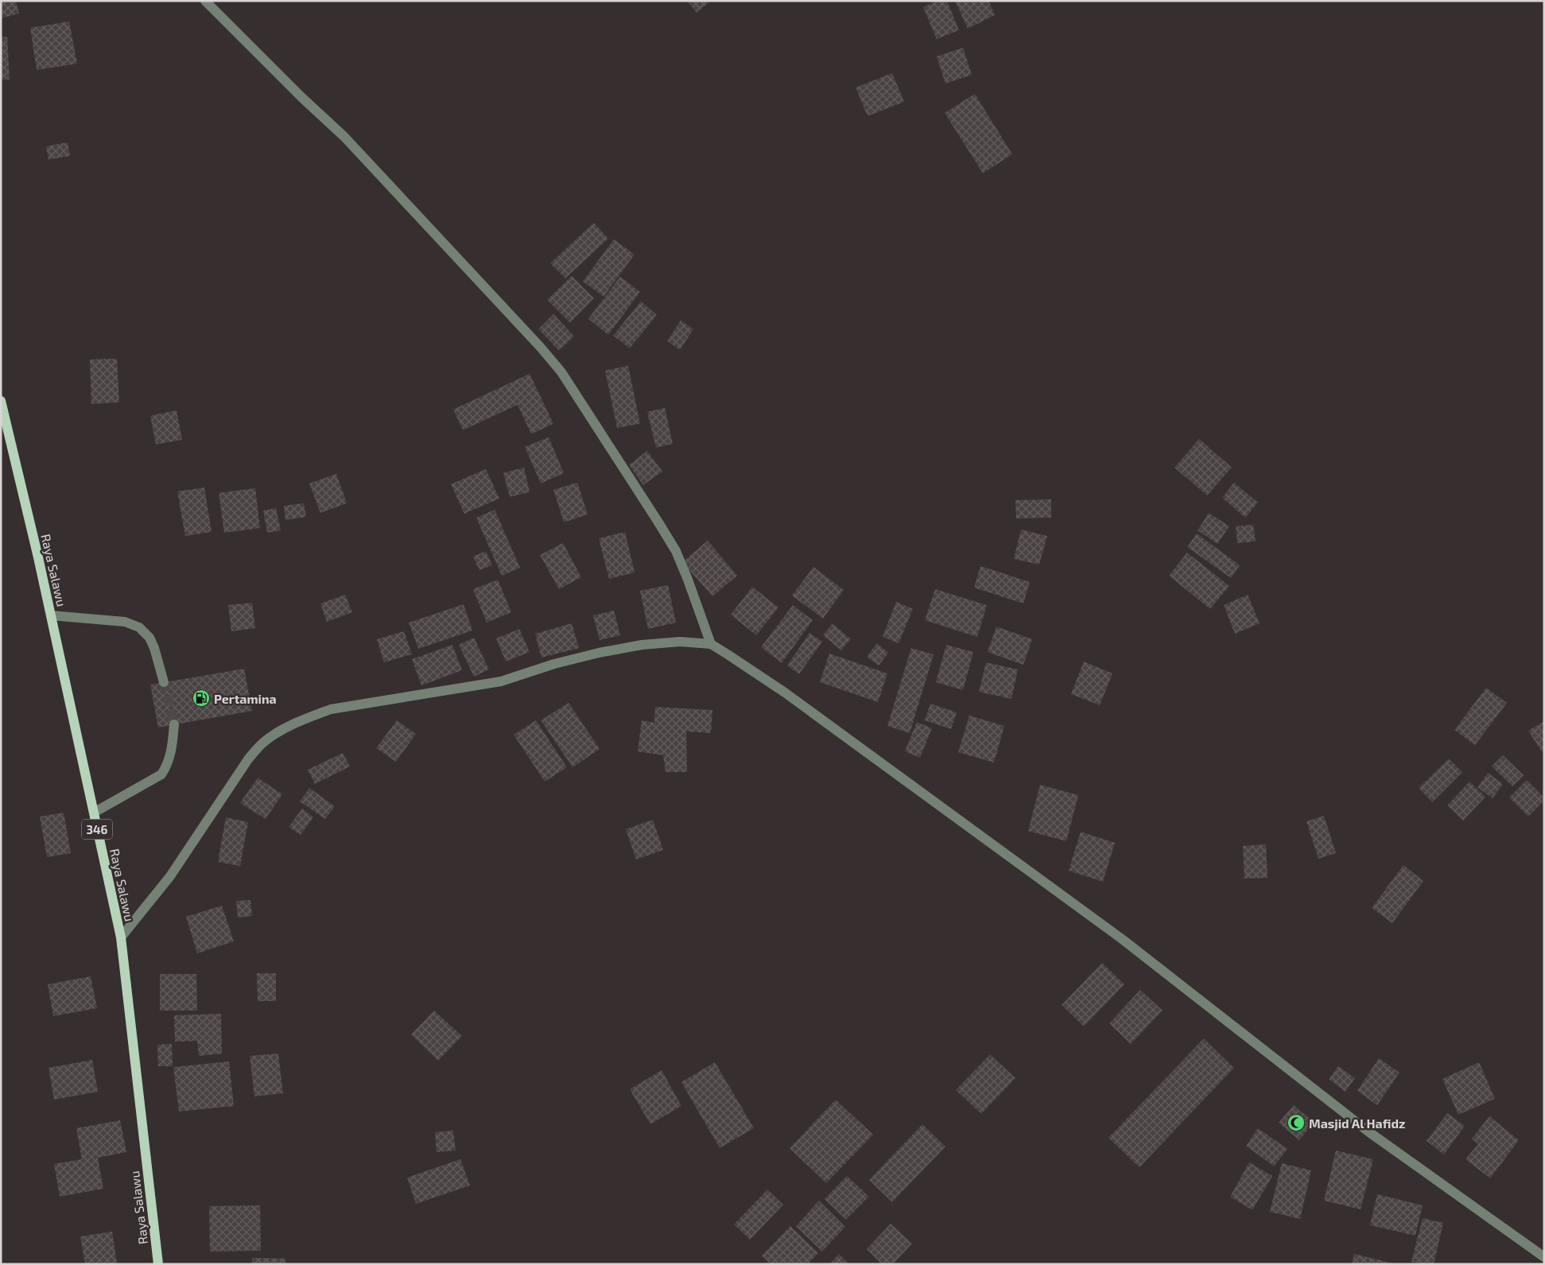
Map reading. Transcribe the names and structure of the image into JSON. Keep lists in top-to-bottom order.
{
  "streets": {
    "main road": ["Raya Salawu", "346"]
  },
  "places": {
    "fuel station": ["Pertamina"],
    "mosque": ["Masjid Al Hafidz"]
  }
}
